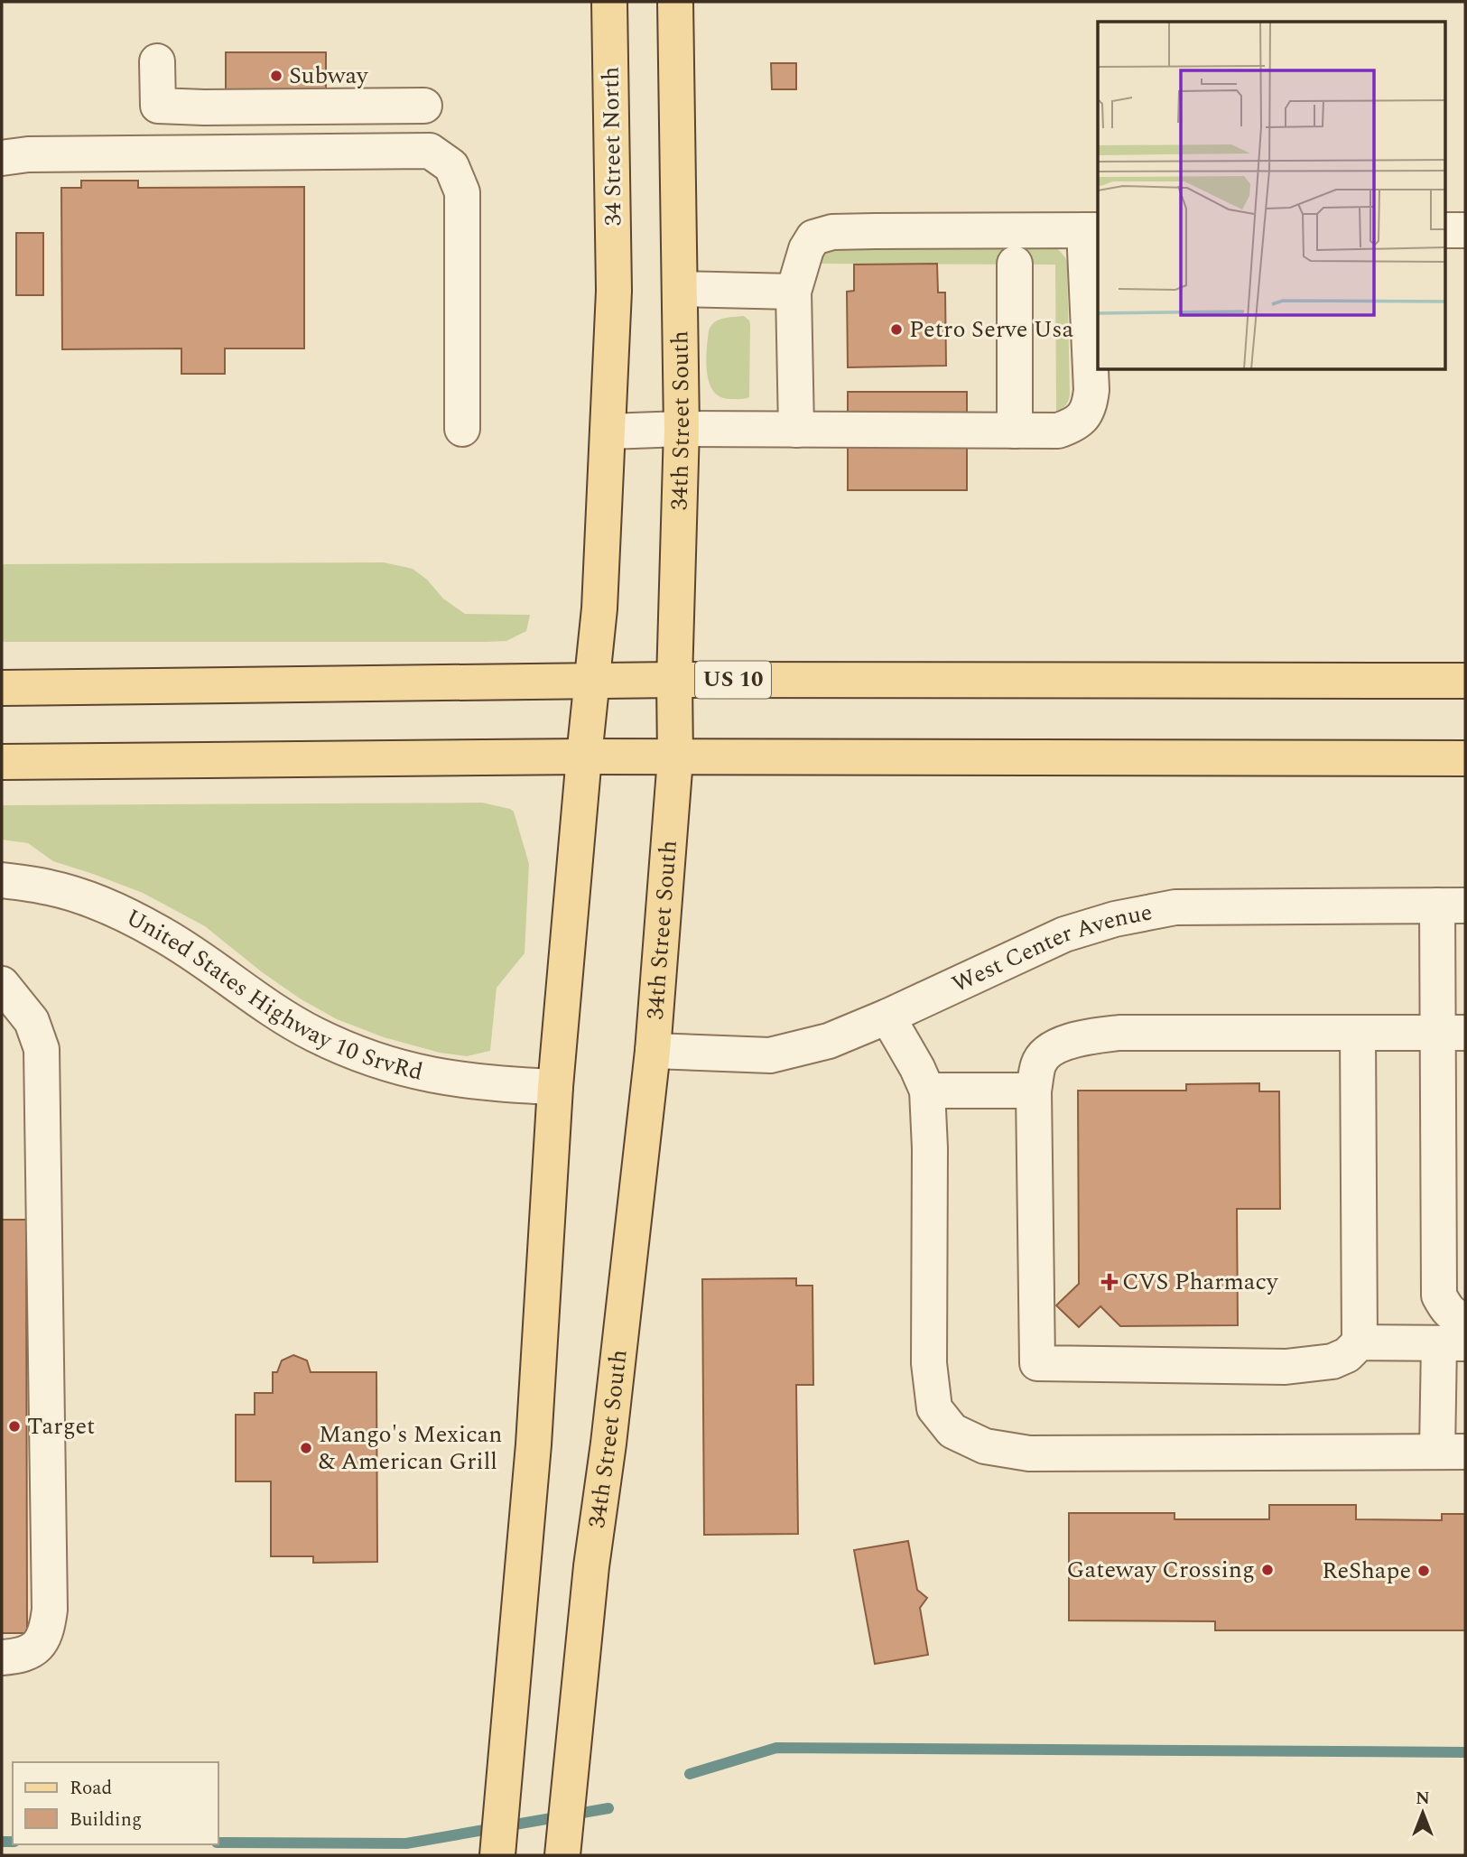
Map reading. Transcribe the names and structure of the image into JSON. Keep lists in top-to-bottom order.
{
  "streets": {
    "main road": ["34 Street North", "34th Street South", "US 10"],
    "street": ["West Center Avenue", "United States Highway 10 SrvRd"]
  },
  "crossings": [
    ["34th Street South", "US 10"],
    ["34th Street South", "West Center Avenue"]
  ],
  "places": {
    "other": [
      "Subway",
      "Petro Serve Usa",
      "Target",
      "Mango's Mexican & American Grill",
      "Gateway Crossing",
      "ReShape"
    ],
    "health": ["CVS Pharmacy"]
  },
  "legend": ["Road", "Building"],
  "north": "top"
}
